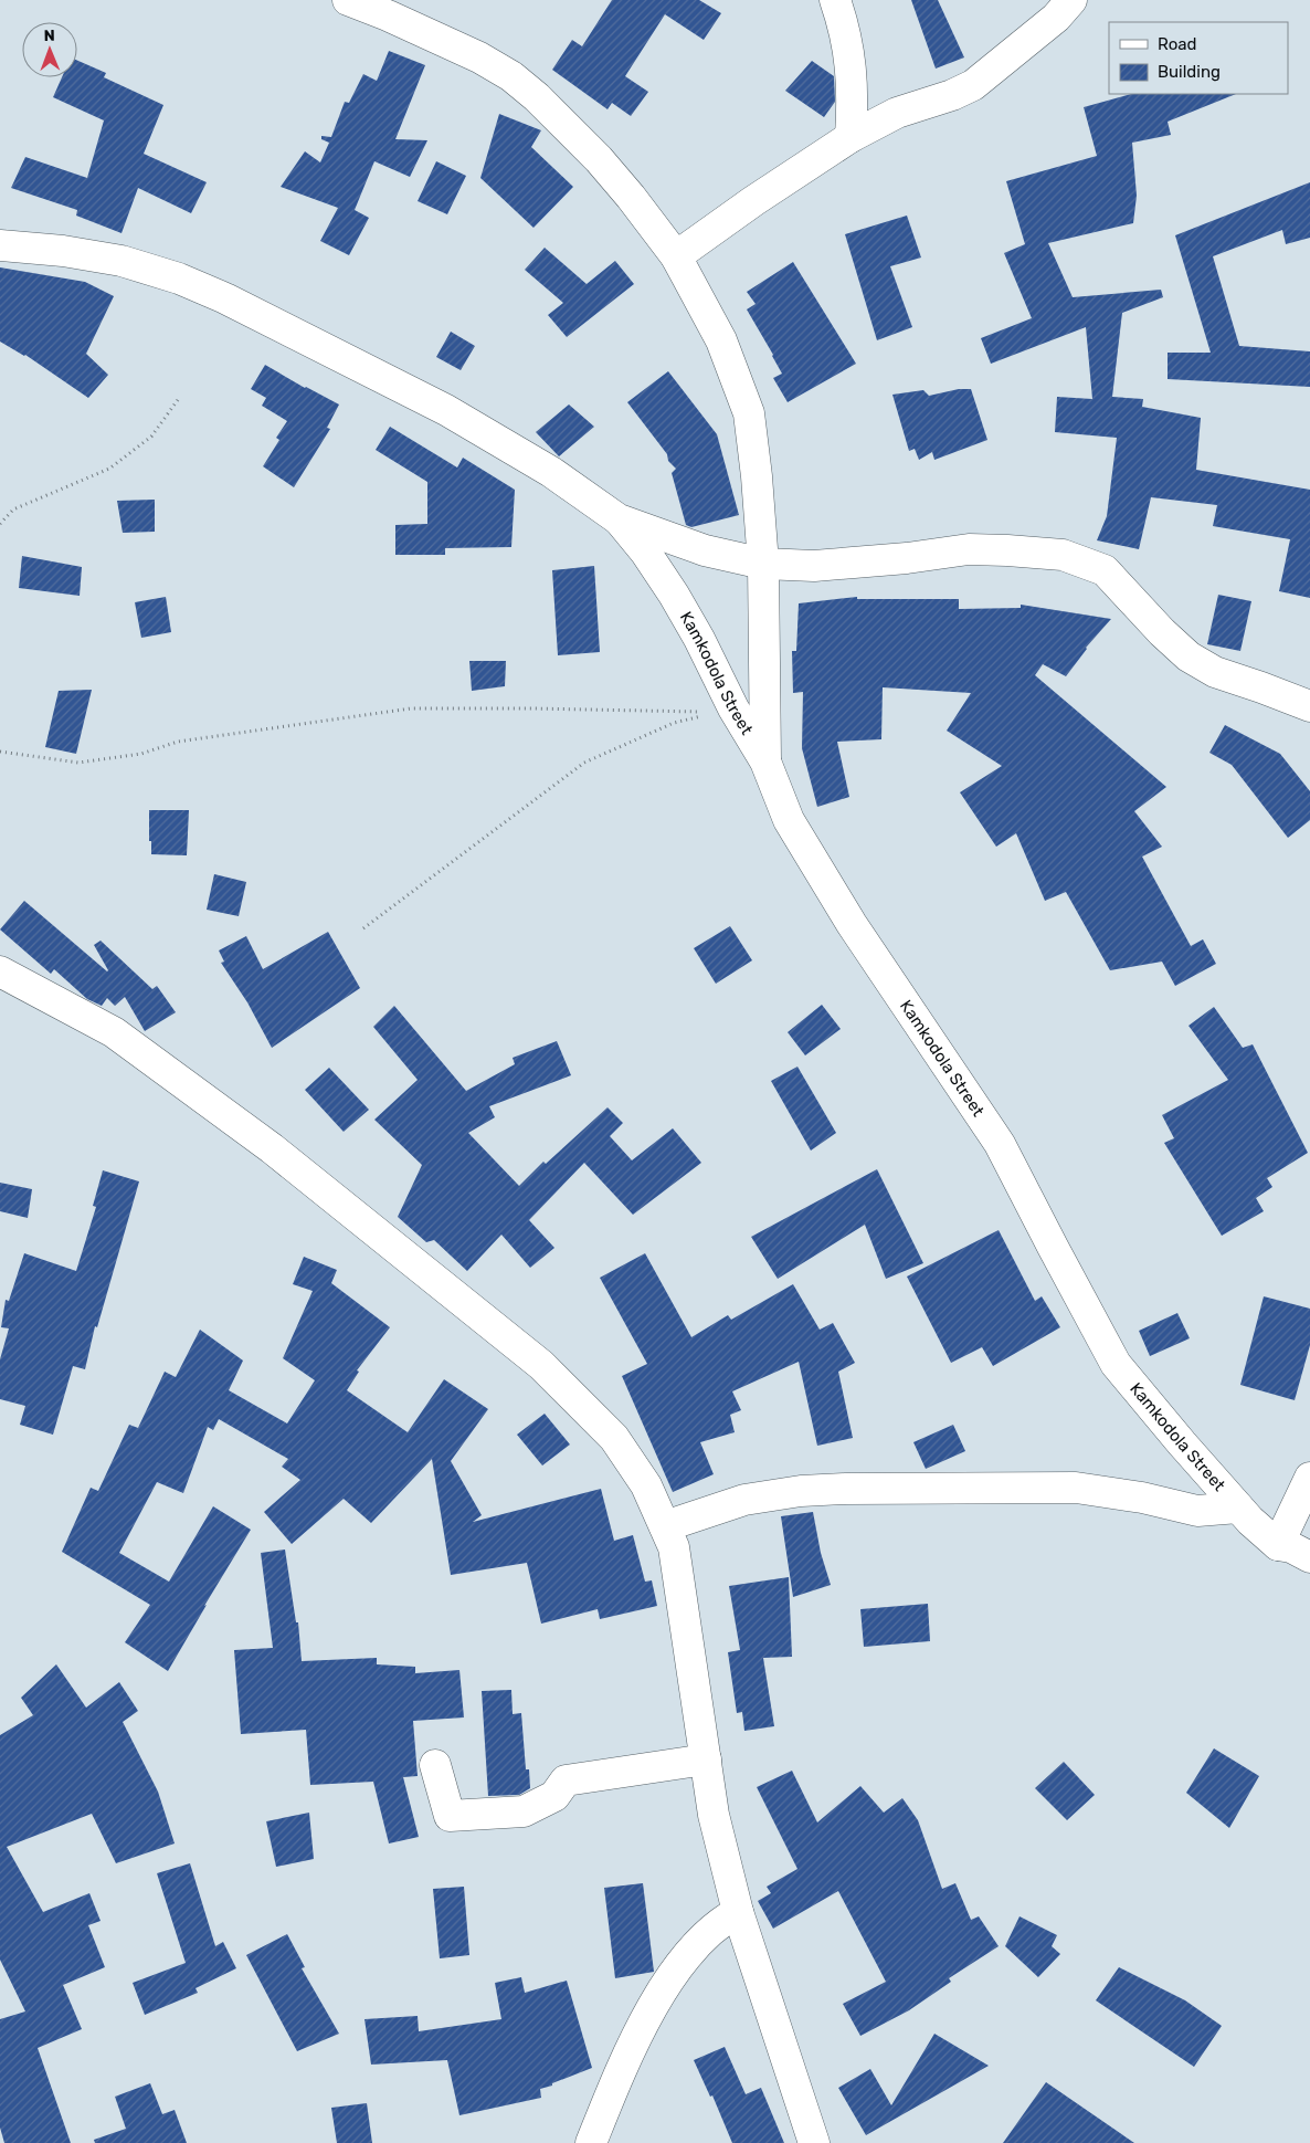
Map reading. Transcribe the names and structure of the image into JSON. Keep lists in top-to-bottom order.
{
  "streets": {
    "street": ["Kamkodola Street"]
  },
  "legend": ["Road", "Building"],
  "north": "top"
}
